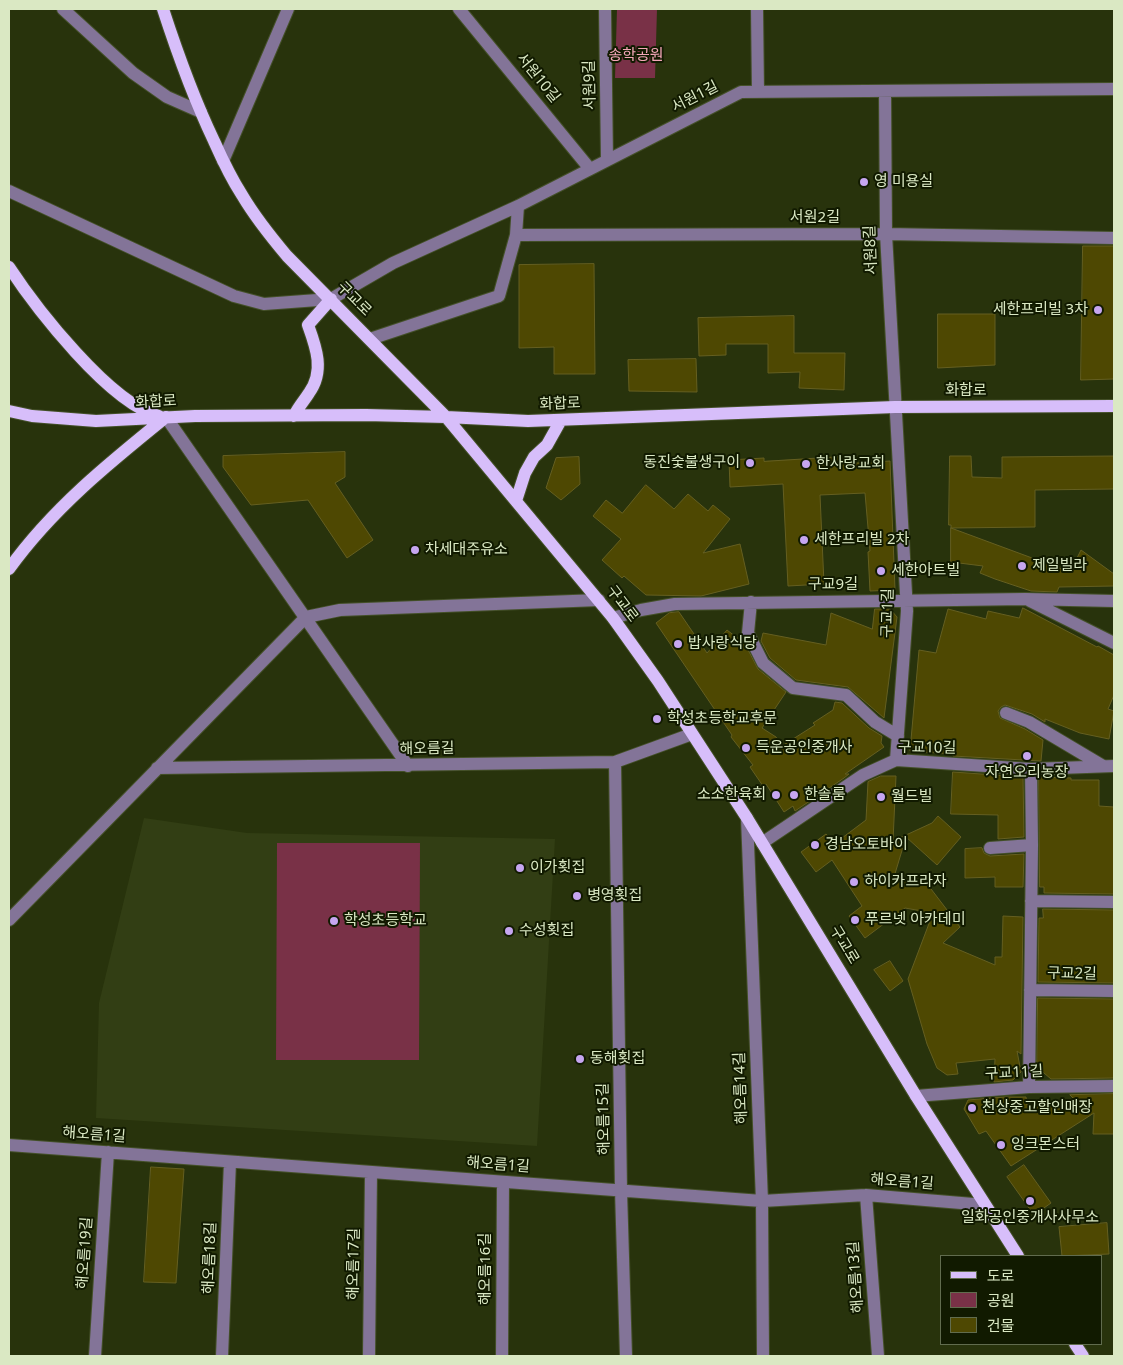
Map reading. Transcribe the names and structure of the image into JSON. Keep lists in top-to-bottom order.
{
  "streets": {
    "main road": ["구교로", "화합로"],
    "street": [
      "서원10길",
      "서원9길",
      "서원1길",
      "서원2길",
      "서원8길",
      "구교9길",
      "구교1길",
      "구교10길",
      "해오름길",
      "구교2길",
      "구교11길",
      "해오름14길",
      "해오름15길",
      "해오름1길",
      "해오름19길",
      "해오름18길",
      "해오름17길",
      "해오름16길",
      "해오름13길"
    ]
  },
  "crossings": [
    ["서원10길", "서원1길"],
    ["서원9길", "서원1길"],
    ["서원1길", "서원8길"],
    ["서원1길", "구교로"],
    ["서원2길", "서원8길"],
    ["서원8길", "화합로"],
    ["서원8길", "구교1길"],
    ["구교로", "화합로"],
    ["구교로", "구교9길"],
    ["구교로", "구교10길"],
    ["구교로", "해오름길"],
    ["구교로", "구교11길"],
    ["구교로", "해오름14길"],
    ["구교로", "해오름1길"],
    ["화합로", "구교1길"],
    ["구교9길", "구교1길"],
    ["구교1길", "구교10길"],
    ["해오름길", "해오름15길"],
    ["해오름14길", "해오름1길"],
    ["해오름15길", "해오름1길"],
    ["해오름1길", "해오름19길"],
    ["해오름1길", "해오름18길"],
    ["해오름1길", "해오름17길"],
    ["해오름1길", "해오름16길"],
    ["해오름1길", "해오름13길"]
  ],
  "parks": ["송학공원"],
  "places": [
    "영 미용실",
    "세한프리빌 3차",
    "동진숯불생구이",
    "한사랑교회",
    "세한프리빌 2차",
    "차세대주유소",
    "제일빌라",
    "세한아트빌",
    "밥사랑식당",
    "학성초등학교후문",
    "득운공인중개사",
    "자연오리농장",
    "소소한육회",
    "한솔룸",
    "월드빌",
    "경남오토바이",
    "이가횟집",
    "하이카프라자",
    "병영횟집",
    "푸르넷 아카데미",
    "학성초등학교",
    "수성횟집",
    "동해횟집",
    "천상중고할인매장",
    "잉크몬스터",
    "일화공인중개사사무소"
  ],
  "legend": ["도로", "공원", "건물"]
}
